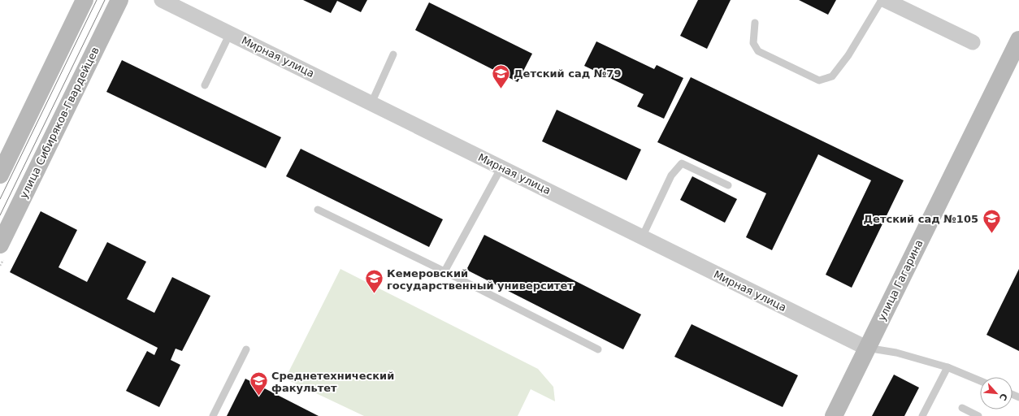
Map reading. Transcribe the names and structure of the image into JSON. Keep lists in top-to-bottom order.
{
  "streets": {
    "main road": ["улица Сибиряков-Гвардейцев", "улица Гагарина"],
    "street": ["Мирная улица"]
  },
  "crossings": [
    ["Мирная улица", "улица Гагарина"]
  ],
  "places": {
    "school or university": [
      "Детский сад №79",
      "Детский сад №105",
      "Кемеровский государственный университет",
      "Среднетехнический факультет"
    ]
  },
  "north": "bottom right"
}
